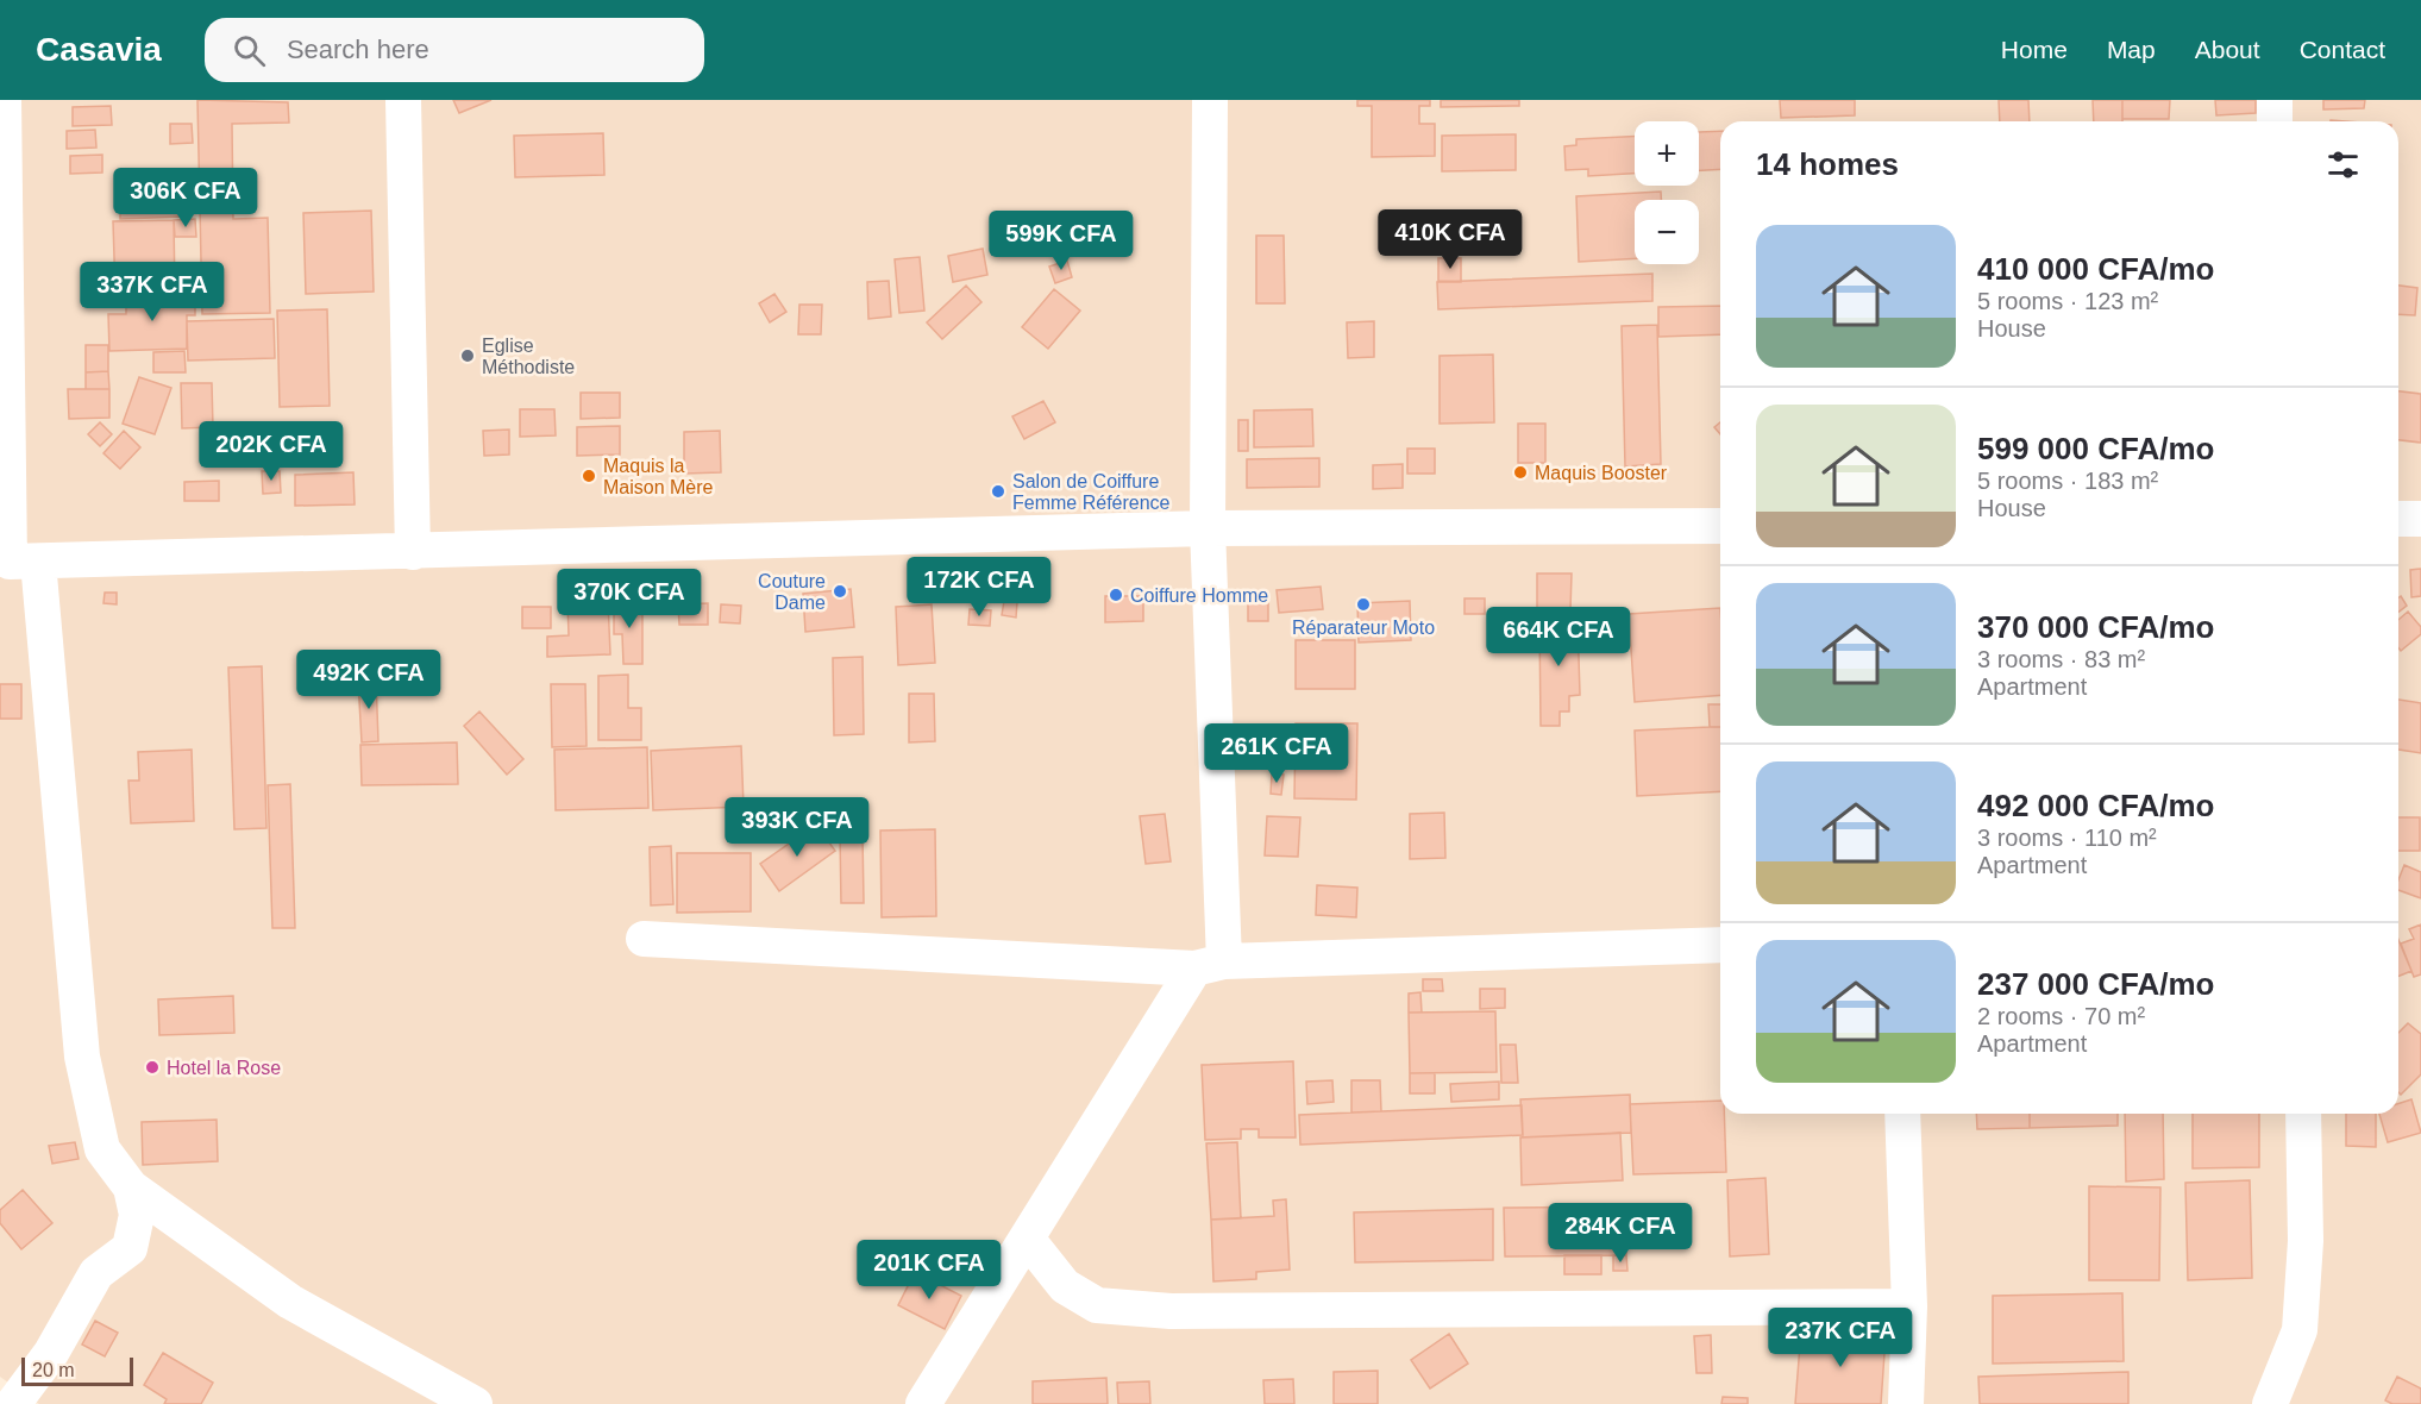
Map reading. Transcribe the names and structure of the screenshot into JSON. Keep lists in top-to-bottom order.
{
  "places": [
    "Eglise Méthodiste",
    "Maquis Booster",
    "Maquis la Maison Mère",
    "Salon de Coiffure Femme Référence",
    "Couture Dame",
    "Coiffure Homme",
    "Réparateur Moto",
    "Hotel la Rose"
  ],
  "scale_bar": "20 m",
  "page": {
    "header": "Casavia",
    "search": "Search here",
    "nav": [
      "Home",
      "Map",
      "About",
      "Contact"
    ],
    "map_buttons": ["+", "−"],
    "heading": "14 homes",
    "price": [
      "306K CFA",
      "410K CFA",
      "599K CFA",
      "337K CFA",
      "202K CFA",
      "172K CFA",
      "370K CFA",
      "664K CFA",
      "492K CFA",
      "261K CFA",
      "393K CFA",
      "284K CFA",
      "201K CFA",
      "237K CFA"
    ],
    "list": [
      {
        "name": "410 000 CFA/mo",
        "note": "5 rooms · 123 m² · House"
      },
      {
        "name": "599 000 CFA/mo",
        "note": "5 rooms · 183 m² · House"
      },
      {
        "name": "370 000 CFA/mo",
        "note": "3 rooms · 83 m² · Apartment"
      },
      {
        "name": "492 000 CFA/mo",
        "note": "3 rooms · 110 m² · Apartment"
      },
      {
        "name": "237 000 CFA/mo",
        "note": "2 rooms · 70 m² · Apartment"
      }
    ],
    "scale": "20 m"
  }
}
